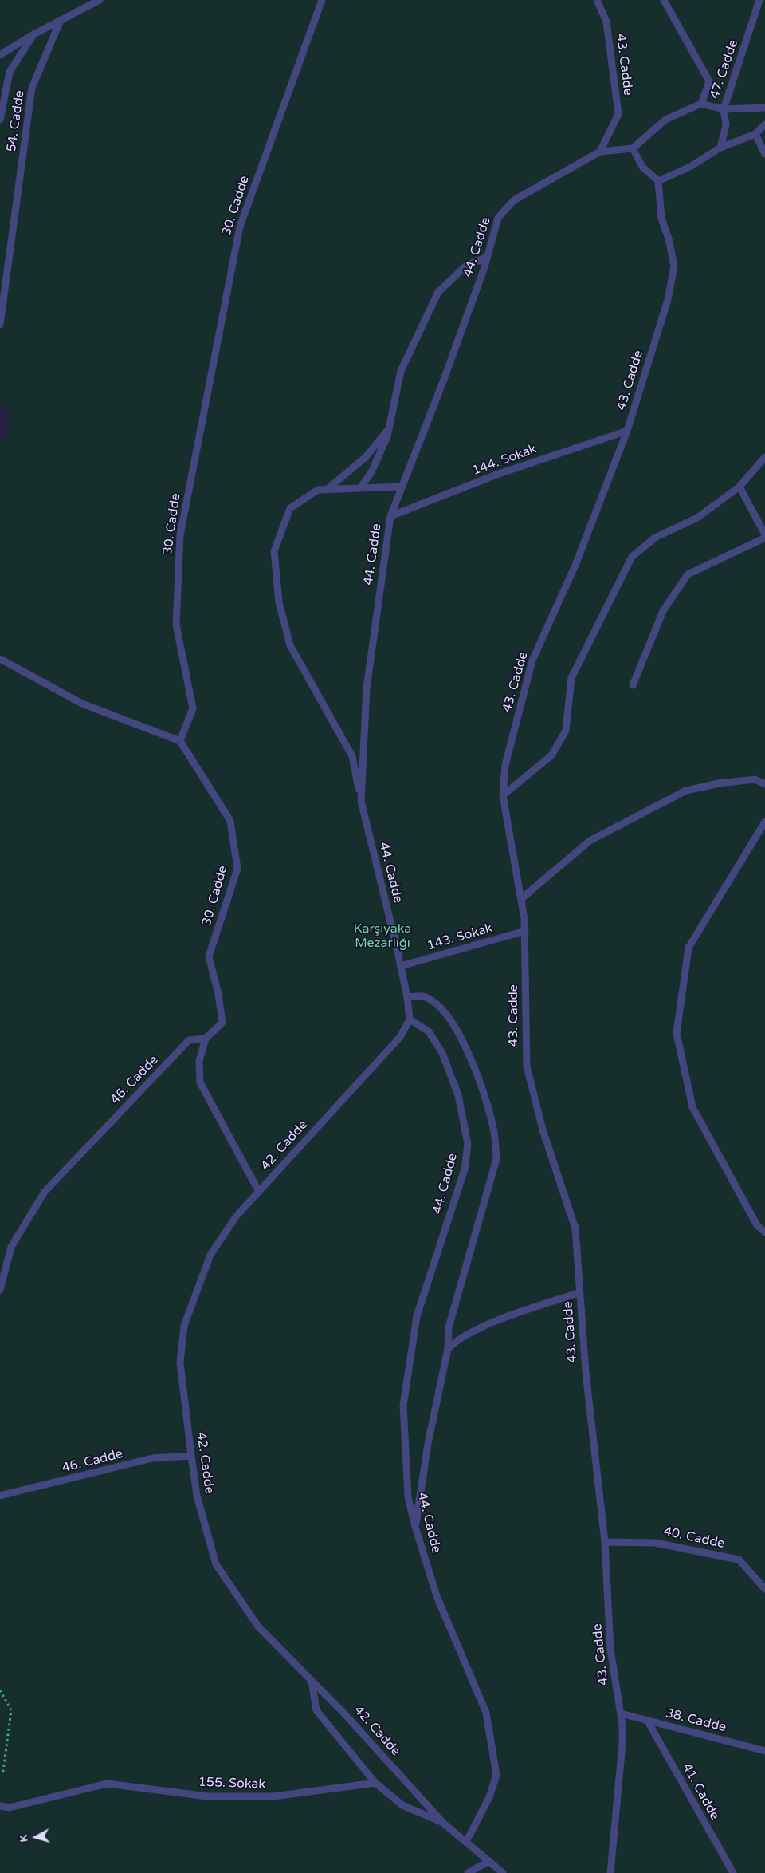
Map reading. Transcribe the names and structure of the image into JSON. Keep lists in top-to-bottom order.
{
  "streets": {
    "lane": [
      "43. Cadde",
      "47. Cadde",
      "54. Cadde",
      "30. Cadde",
      "44. Cadde",
      "144. Sokak",
      "143. Sokak",
      "46. Cadde",
      "42. Cadde",
      "40. Cadde",
      "38. Cadde",
      "155. Sokak",
      "41. Cadde"
    ]
  },
  "crossings": [
    ["43. Cadde", "44. Cadde"],
    ["43. Cadde", "144. Sokak"],
    ["43. Cadde", "143. Sokak"],
    ["43. Cadde", "40. Cadde"],
    ["43. Cadde", "38. Cadde"],
    ["30. Cadde", "46. Cadde"],
    ["44. Cadde", "144. Sokak"],
    ["44. Cadde", "143. Sokak"],
    ["44. Cadde", "42. Cadde"],
    ["46. Cadde", "42. Cadde"],
    ["38. Cadde", "41. Cadde"]
  ],
  "parks": ["Karşıyaka Mezarlığı"],
  "north": "left"
}
